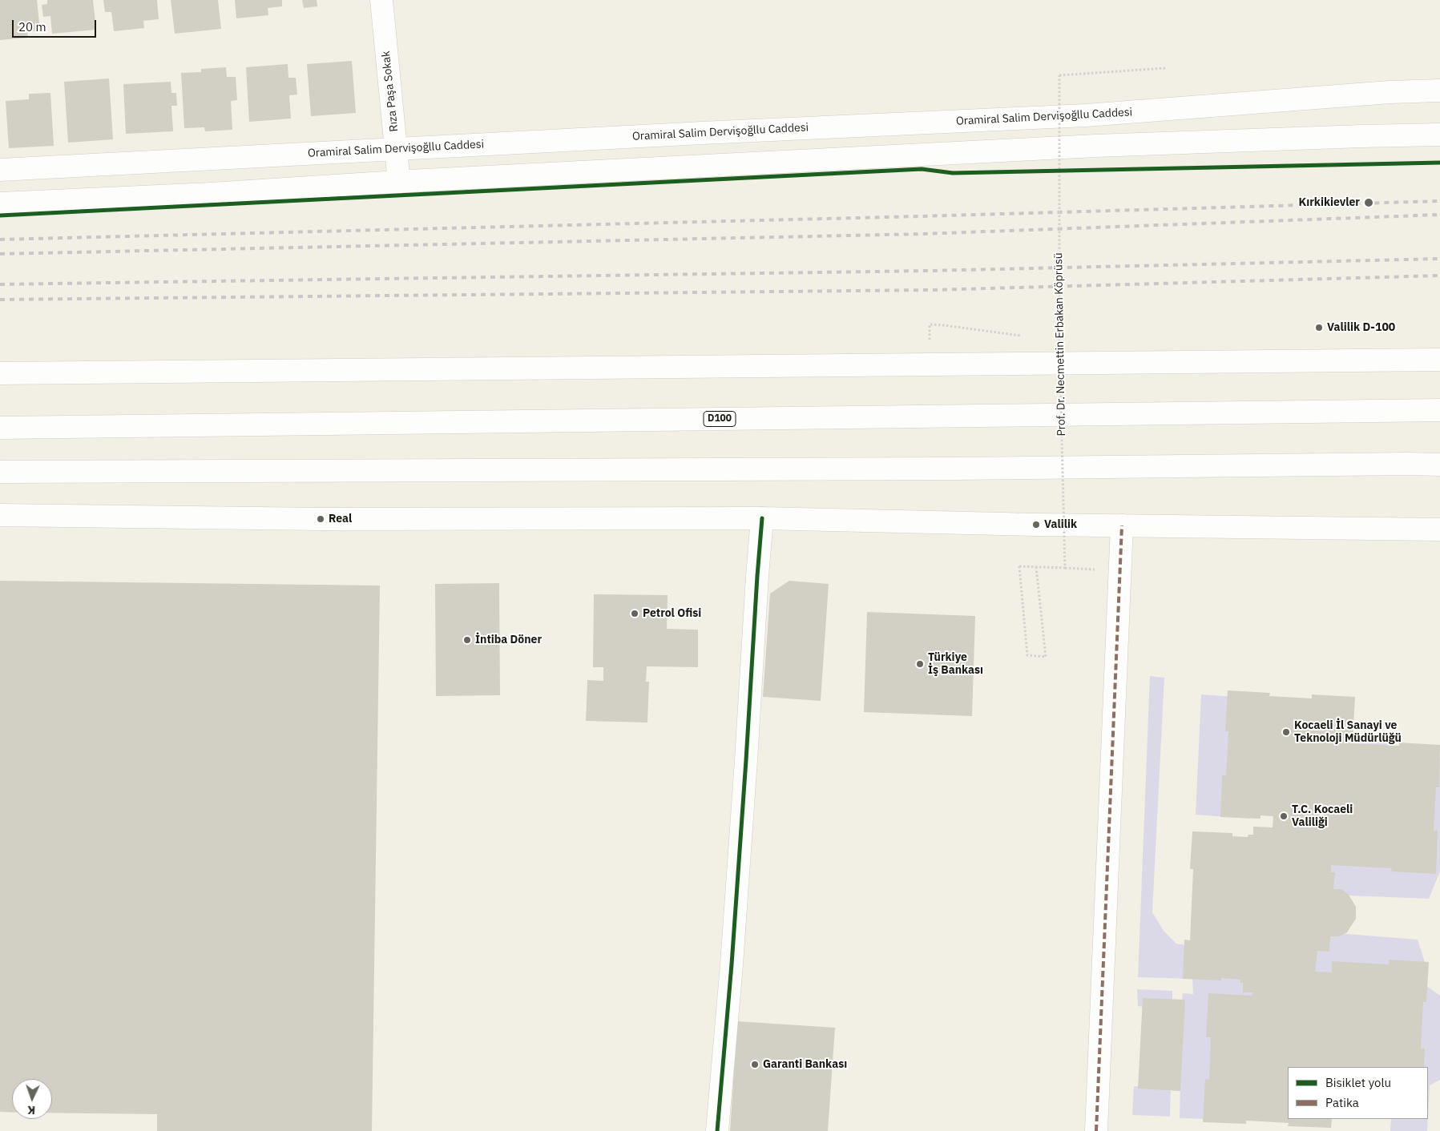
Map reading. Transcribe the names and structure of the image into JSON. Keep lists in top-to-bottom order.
{
  "streets": {
    "main road": ["Rıza Paşa Sokak", "Oramiral Salim Dervişoğllu Caddesi", "D100"],
    "path": ["Prof. Dr. Necmettin Erbakan Köprüsü"]
  },
  "crossings": [
    ["Rıza Paşa Sokak", "Oramiral Salim Dervişoğllu Caddesi"]
  ],
  "places": [
    "Kırkikievler",
    "Valilik D-100",
    "Real",
    "Valilik",
    "Petrol Ofisi",
    "İntiba Döner",
    "Türkiye İş Bankası",
    "Kocaeli İl Sanayi ve Teknoloji Müdürlüğü",
    "T.C. Kocaeli Valiliği",
    "Garanti Bankası"
  ],
  "legend": ["Bisiklet yolu", "Patika"],
  "scale_bar": "20 m",
  "north": "bottom"
}
